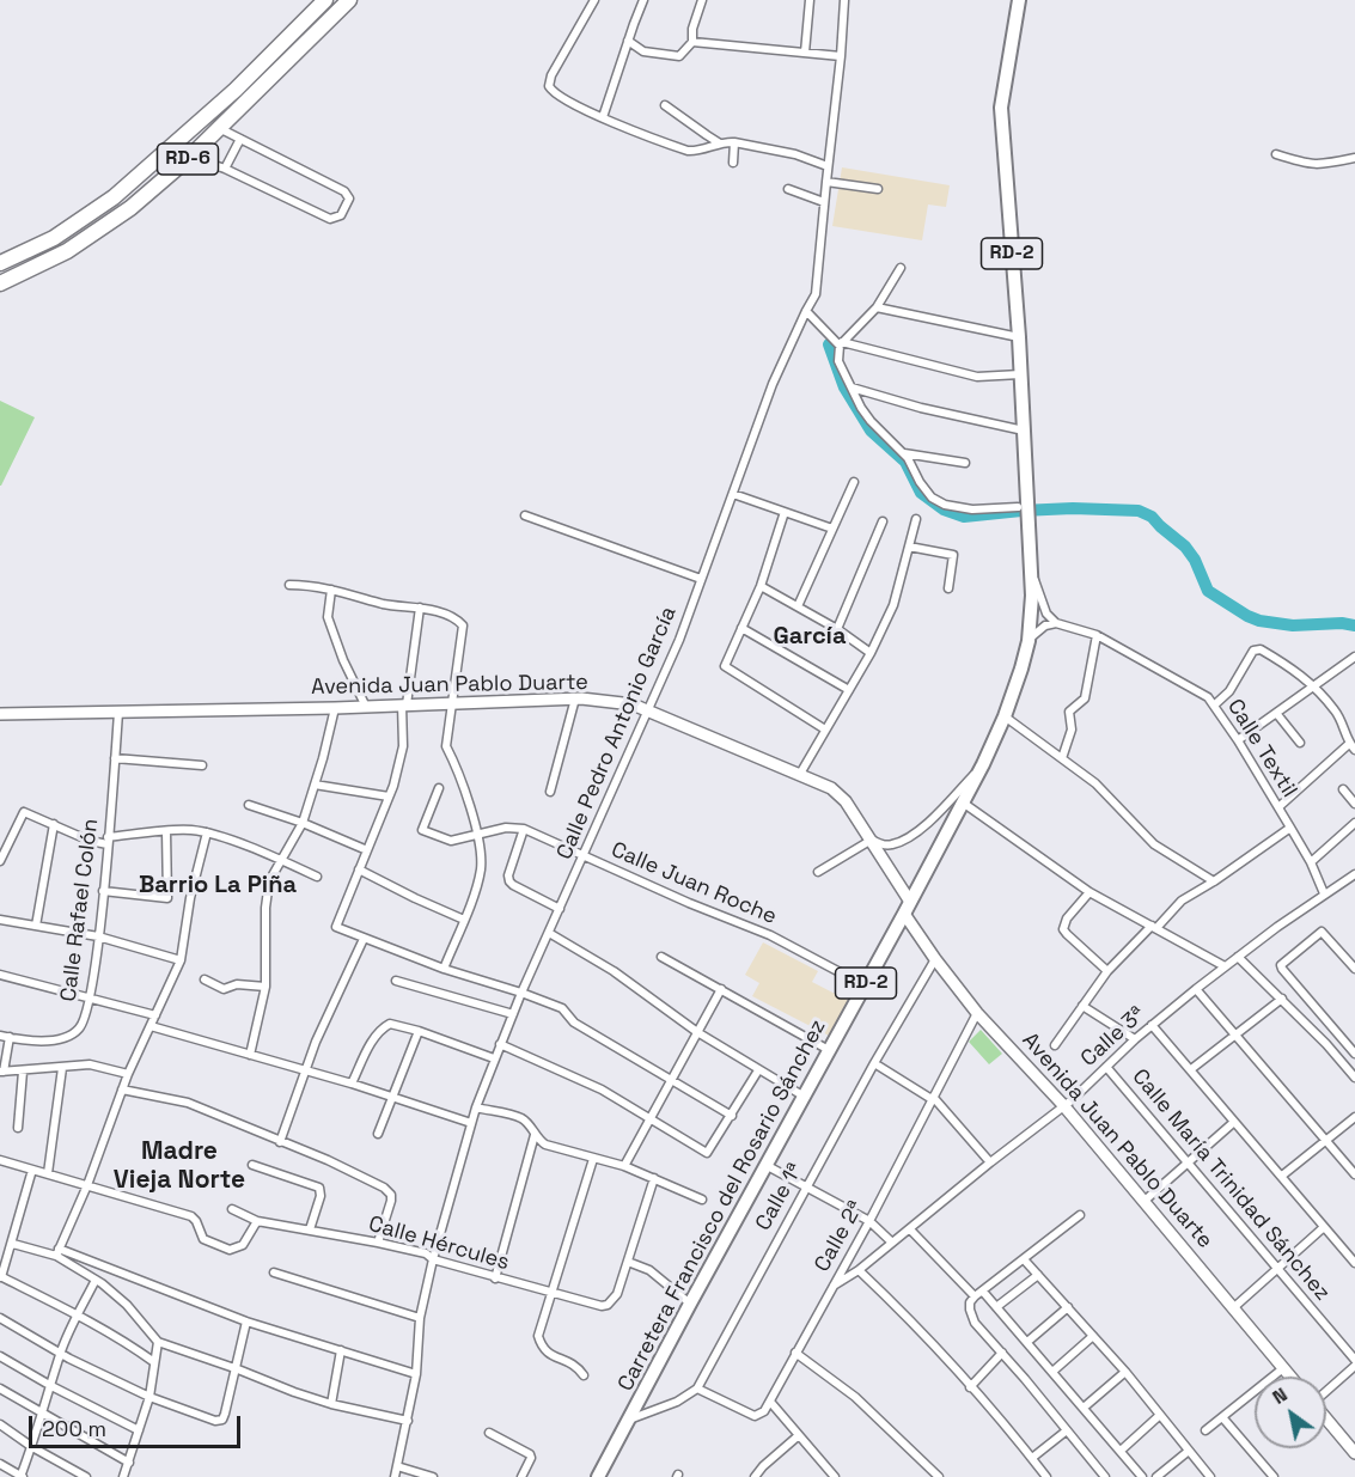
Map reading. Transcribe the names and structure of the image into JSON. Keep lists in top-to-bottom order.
{
  "streets": {
    "highway": ["RD-6"],
    "main road": ["RD-2", "Avenida Juan Pablo Duarte", "Carretera Francisco del Rosario Sánchez"],
    "street": [
      "Calle Pedro Antonio García",
      "Calle Textil",
      "Calle Juan Roche",
      "Calle Rafael Colón",
      "Calle 3ª",
      "Calle María Trinidad Sánchez",
      "Calle 1ª",
      "Calle 2ª",
      "Calle Hércules"
    ]
  },
  "crossings": [
    ["Avenida Juan Pablo Duarte", "Calle Pedro Antonio García"],
    ["Avenida Juan Pablo Duarte", "Calle Rafael Colón"],
    ["Avenida Juan Pablo Duarte", "Calle 3ª"],
    ["Avenida Juan Pablo Duarte", "Calle 1ª"],
    ["Avenida Juan Pablo Duarte", "Carretera Francisco del Rosario Sánchez"],
    ["Avenida Juan Pablo Duarte", "Calle 2ª"],
    ["Calle Pedro Antonio García", "Calle Juan Roche"],
    ["Calle Pedro Antonio García", "Calle Hércules"],
    ["Calle Textil", "Calle 3ª"],
    ["Calle Juan Roche", "Carretera Francisco del Rosario Sánchez"],
    ["Calle 3ª", "Calle María Trinidad Sánchez"],
    ["Calle 3ª", "Calle 2ª"]
  ],
  "districts": ["García", "Barrio La Piña", "Madre Vieja Norte"],
  "scale_bar": "200 m",
  "north": "top left"
}
